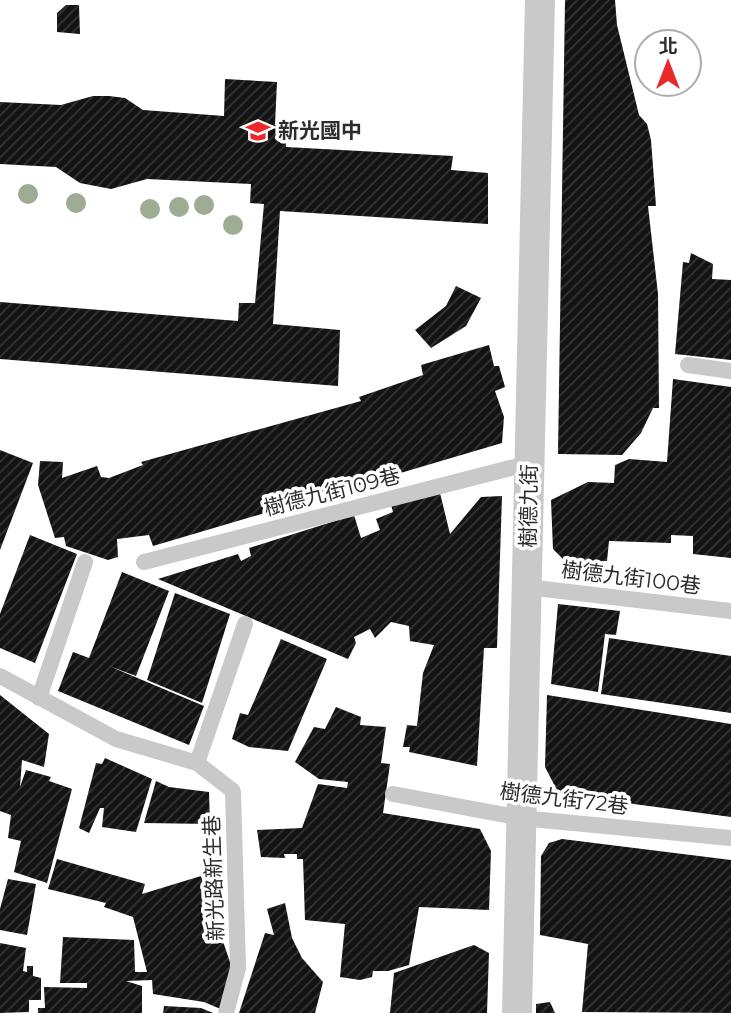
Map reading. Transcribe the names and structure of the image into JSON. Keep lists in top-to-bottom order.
{
  "streets": {
    "street": ["樹德九街"],
    "lane": [
      "樹德九街109巷",
      "樹德九街100巷",
      "樹德九街72巷",
      "新光路新生巷"
    ]
  },
  "crossings": [
    ["樹德九街109巷", "樹德九街"],
    ["樹德九街", "樹德九街100巷"],
    ["樹德九街", "樹德九街72巷"]
  ],
  "places": {
    "school or university": ["新光國中"]
  },
  "north": "top"
}
